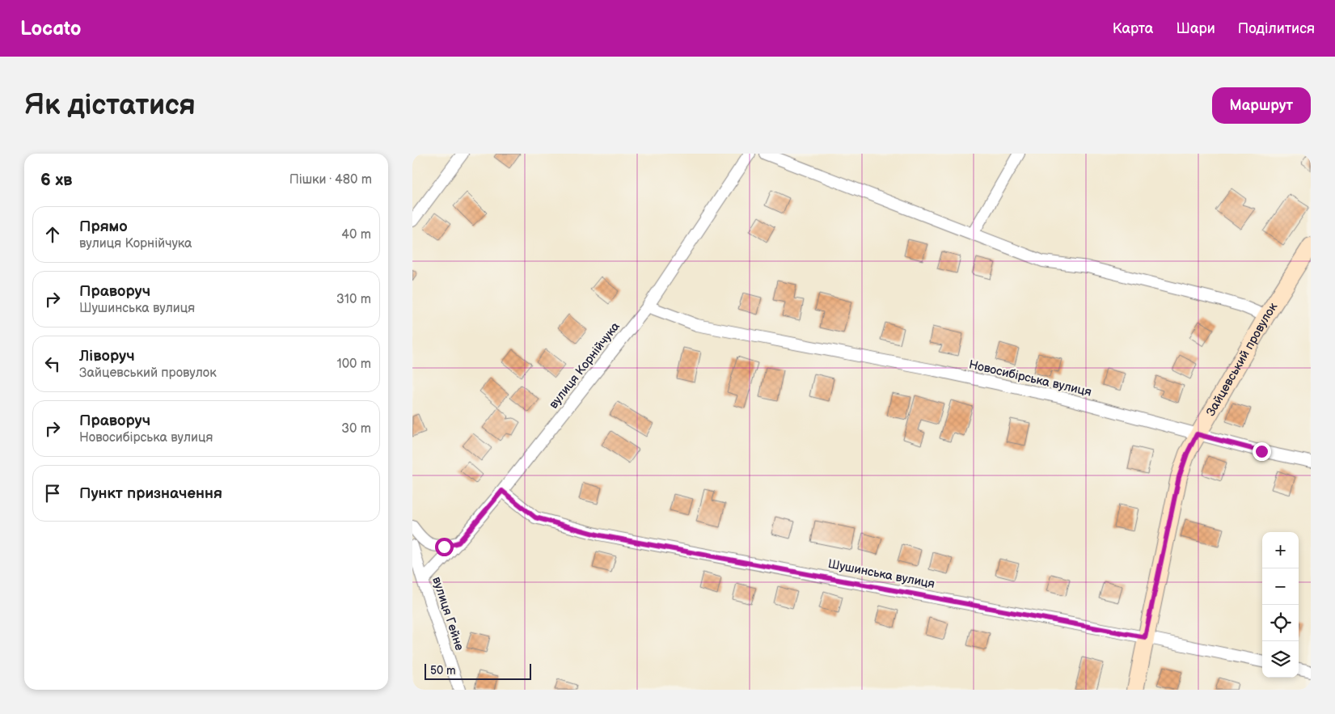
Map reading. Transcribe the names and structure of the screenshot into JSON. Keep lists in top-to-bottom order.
{
  "streets": {
    "street": [
      "Зайцевський провулок",
      "вулиця Корнійчука",
      "Новосибірська вулиця",
      "Шушинська вулиця",
      "вулиця Гейне"
    ]
  },
  "crossings": [
    ["Зайцевський провулок", "Новосибірська вулиця"],
    ["Зайцевський провулок", "Шушинська вулиця"],
    ["вулиця Корнійчука", "Новосибірська вулиця"],
    ["вулиця Корнійчука", "Шушинська вулиця"],
    ["вулиця Корнійчука", "вулиця Гейне"]
  ],
  "scale_bar": "50 m",
  "page": {
    "header": "Locato",
    "nav": ["Карта", "Шари", "Поділитися"],
    "buttons": "Маршрут",
    "title": "Як дістатися",
    "heading": ["6 хв", "Пішки · 480 m"],
    "list": [
      ["Прямо", "вулиця Корнійчука", "40 m"],
      ["Праворуч", "Шушинська вулиця", "310 m"],
      ["Ліворуч", "Зайцевський провулок", "100 m"],
      ["Праворуч", "Новосибірська вулиця", "30 m"],
      "Пункт призначення"
    ],
    "map_buttons": ["+", "−"],
    "scale": "50 m"
  }
}
